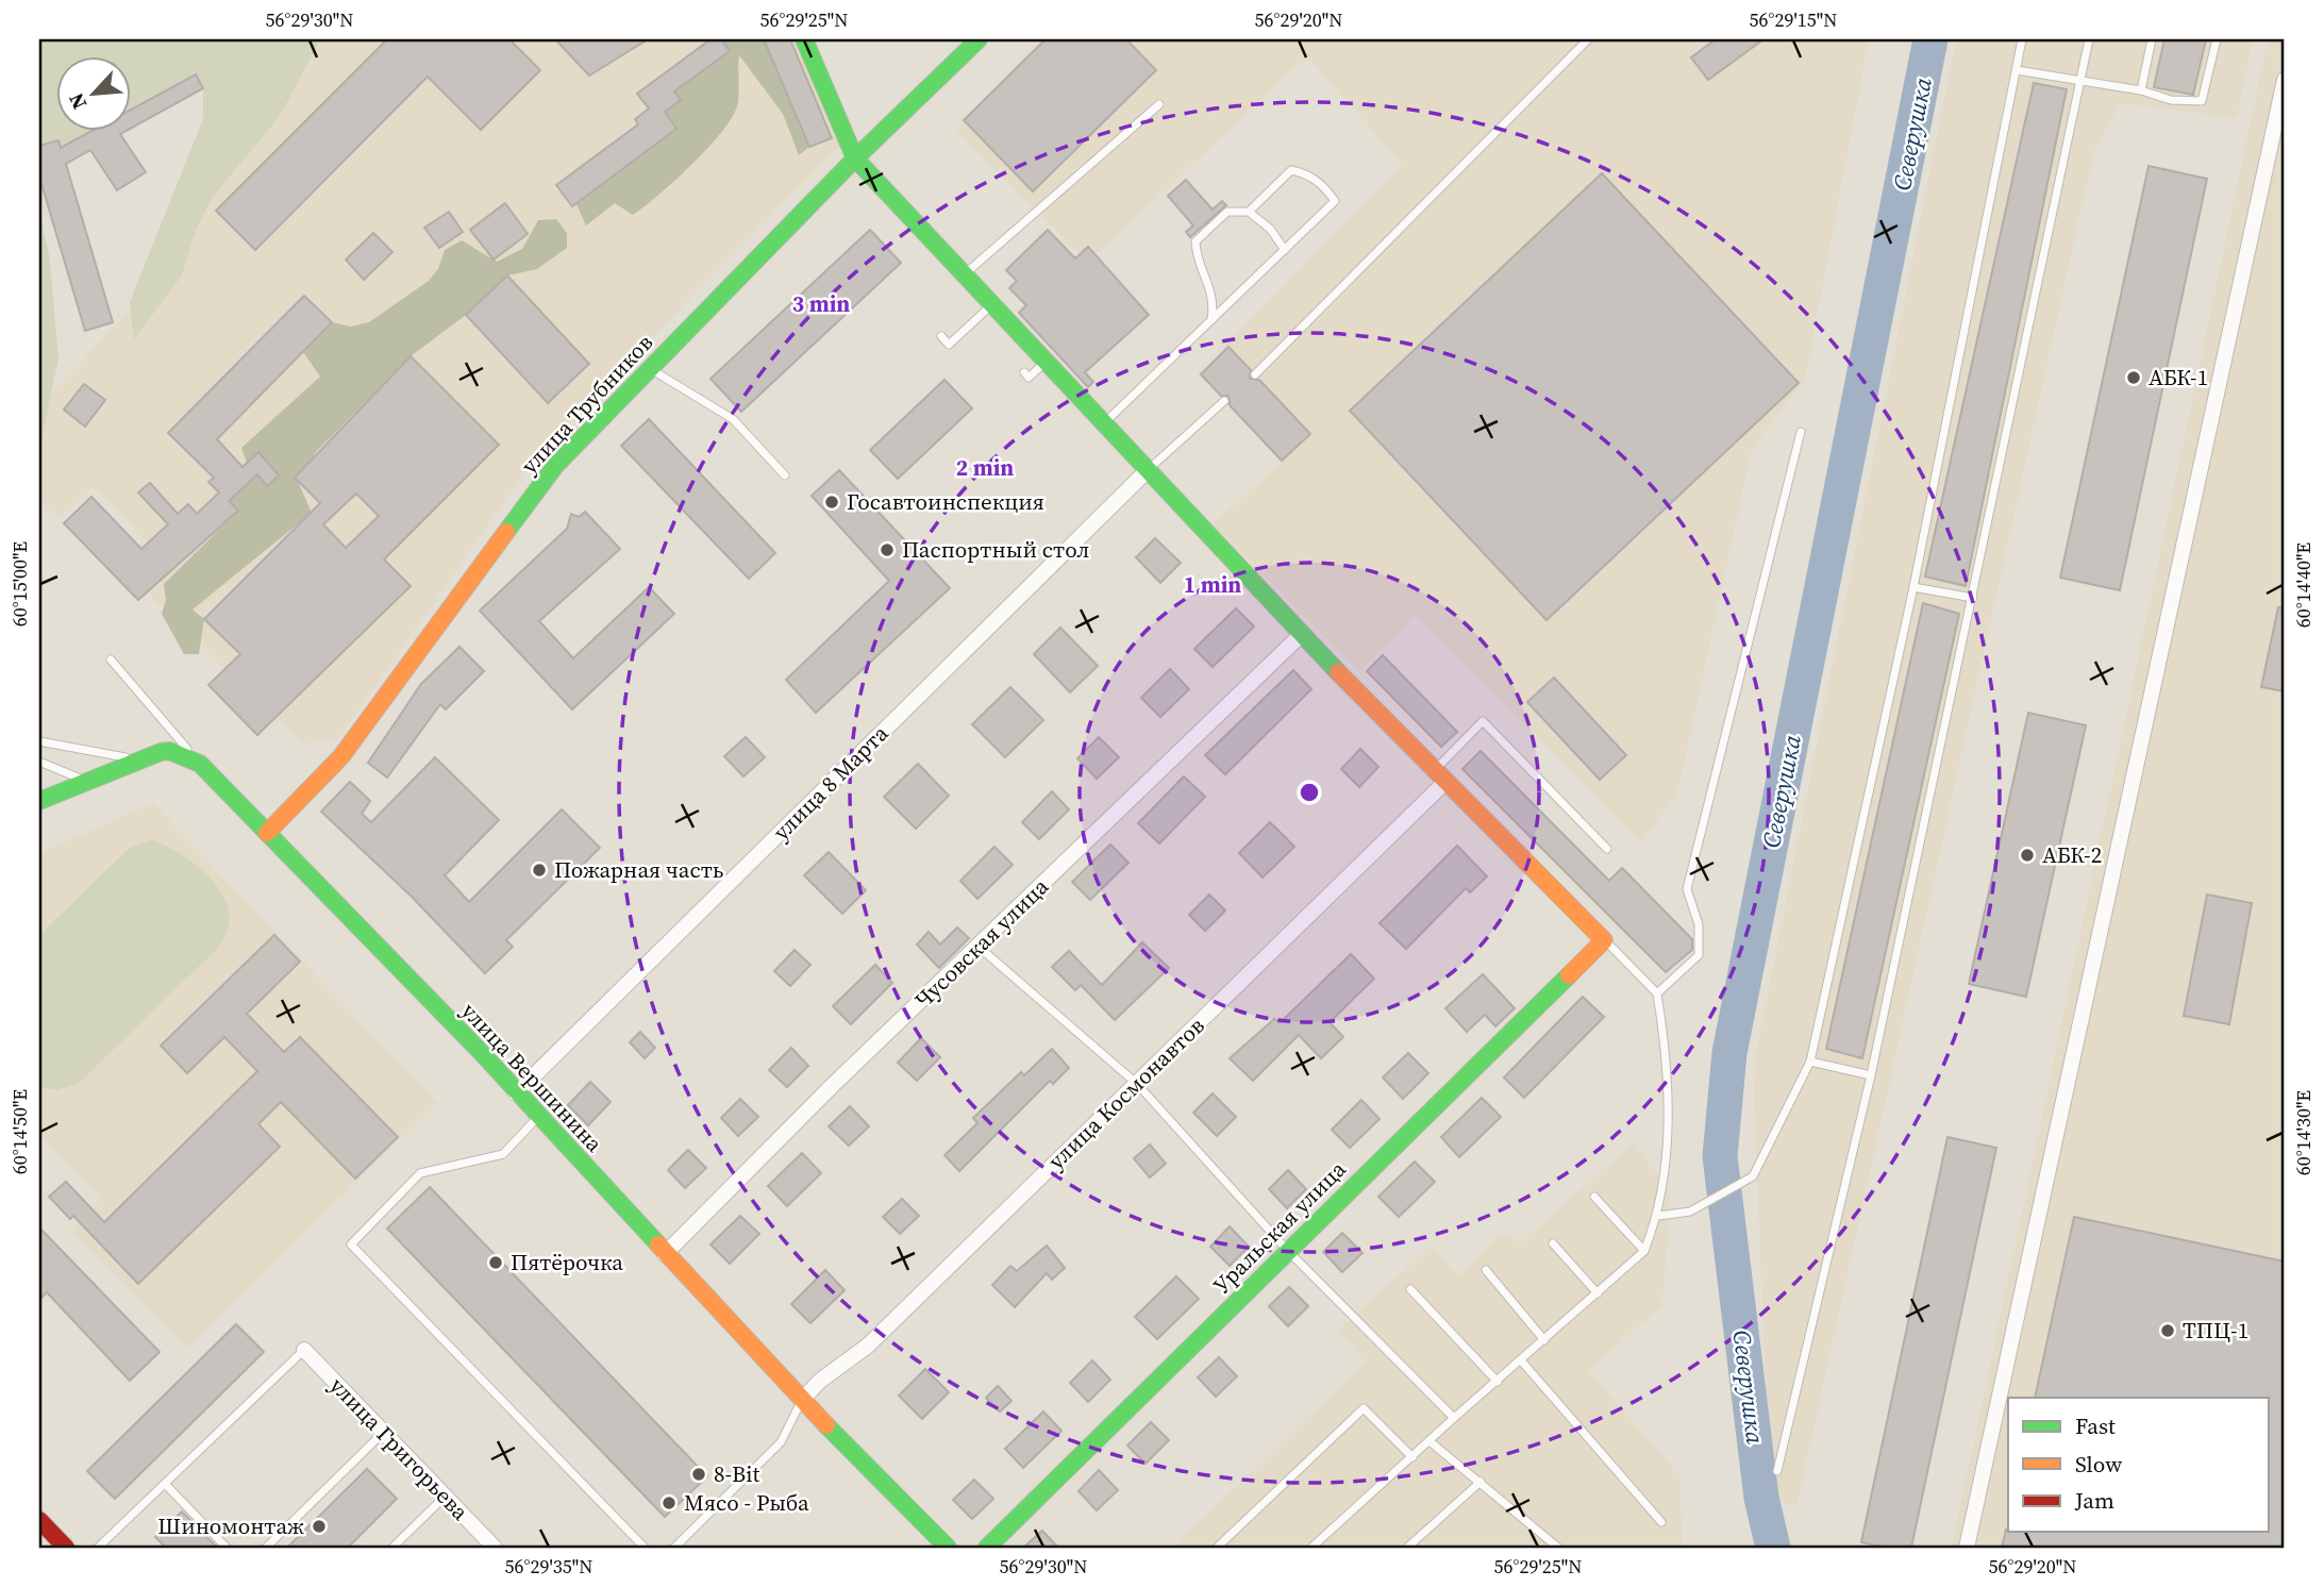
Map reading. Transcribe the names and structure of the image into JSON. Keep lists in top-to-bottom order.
{
  "streets": {
    "main road": ["улица Трубников", "улица Вершинина", "Уральская улица"],
    "street": [
      "улица 8 Марта",
      "Чусовская улица",
      "улица Космонавтов",
      "улица Григорьева"
    ]
  },
  "crossings": [
    ["улица Трубников", "улица Вершинина"],
    ["улица 8 Марта", "улица Вершинина"],
    ["Чусовская улица", "улица Вершинина"],
    ["улица Вершинина", "улица Космонавтов"]
  ],
  "water": ["Северушка"],
  "places": [
    "АБК-1",
    "Госавтоинспекция",
    "Паспортный стол",
    "АБК-2",
    "Пожарная часть",
    "Пятёрочка",
    "ТПЦ-1",
    "8-Bit",
    "Мясо - Рыба",
    "Шиномонтаж"
  ],
  "legend": ["Fast", "Slow", "Jam"],
  "north": "bottom left",
  "coordinates": [
    "56°29'30\"N",
    "56°29'25\"N",
    "56°29'20\"N",
    "56°29'15\"N",
    "60°15'00\"E",
    "60°14'40\"E",
    "60°14'50\"E",
    "60°14'30\"E",
    "56°29'35\"N"
  ],
  "rings": ["3 min", "2 min", "1 min"]
}
